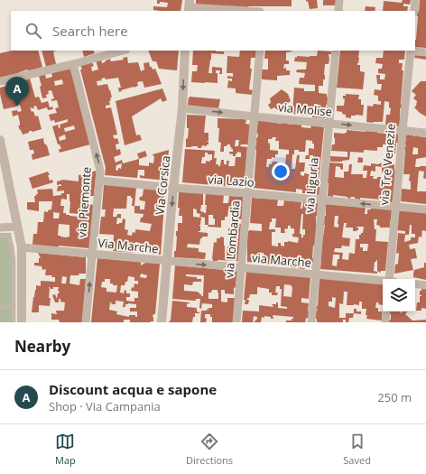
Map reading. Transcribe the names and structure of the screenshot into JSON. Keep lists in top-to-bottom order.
{
  "streets": {
    "street": [
      "via Molise",
      "via Tre Venezie",
      "via Lazio",
      "Via Corsica",
      "via Liguria",
      "via Piemonte",
      "via Lombardia",
      "Via Marche",
      "via Marche"
    ]
  },
  "crossings": [
    ["via Molise", "via Tre Venezie"],
    ["via Molise", "Via Corsica"],
    ["via Molise", "via Liguria"],
    ["via Molise", "via Lombardia"],
    ["via Tre Venezie", "via Lazio"],
    ["via Lazio", "Via Corsica"],
    ["via Lazio", "via Liguria"],
    ["via Lazio", "via Piemonte"],
    ["via Lazio", "via Lombardia"],
    ["Via Corsica", "Via Marche"],
    ["Via Corsica", "via Marche"],
    ["via Liguria", "via Marche"],
    ["via Piemonte", "Via Marche"],
    ["via Lombardia", "via Marche"],
    ["Via Marche", "via Marche"]
  ],
  "one_way": ["via Molise", "Via Corsica"],
  "page": {
    "search": "Search here",
    "pins": "A",
    "heading": "Nearby",
    "list": [
      {
        "mark": "A",
        "name": "Discount acqua e sapone",
        "note": "Shop · Via Campania",
        "value": "250 m"
      }
    ],
    "nav": ["Map", "Directions", "Saved"]
  }
}
